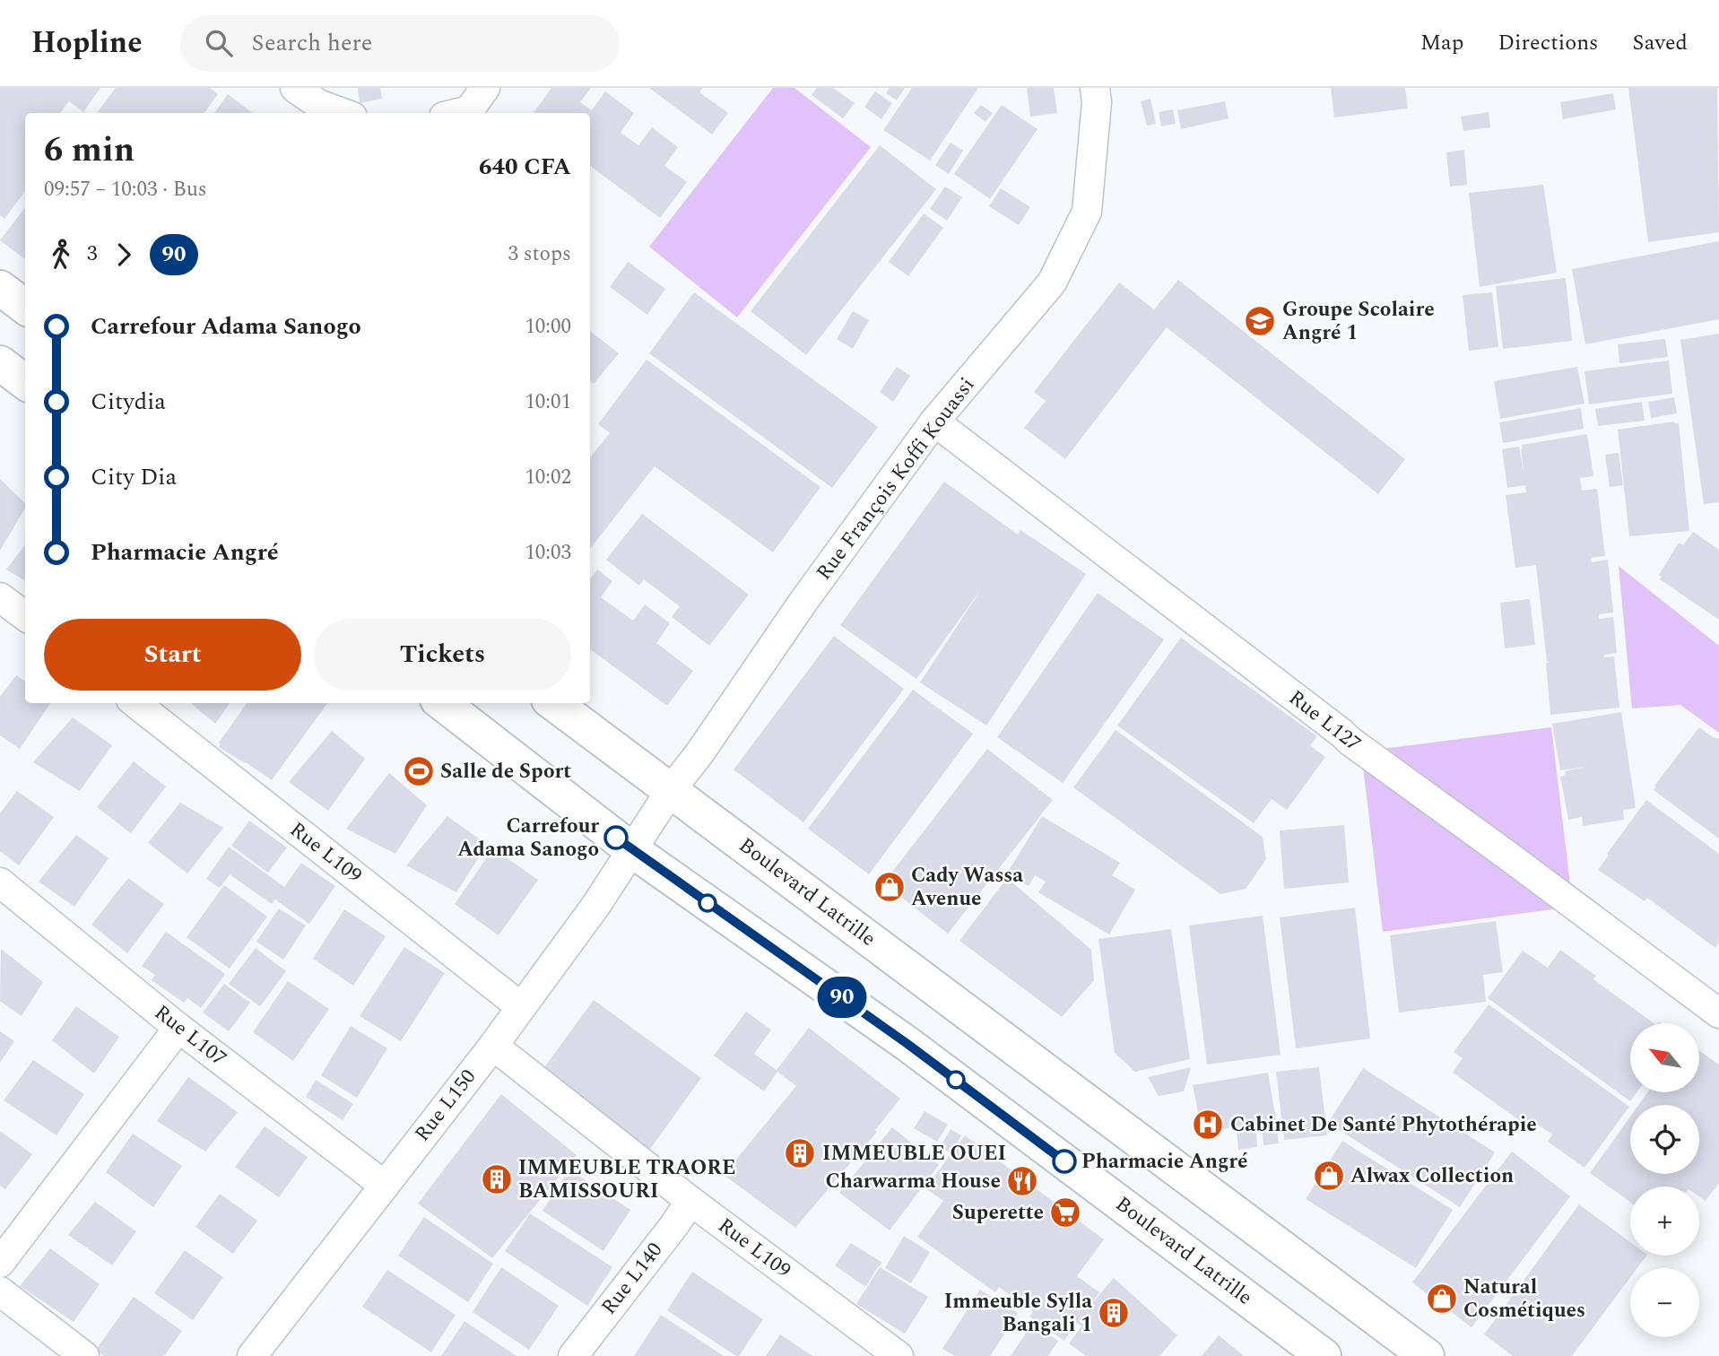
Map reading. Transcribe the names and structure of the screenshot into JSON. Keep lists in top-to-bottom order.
{
  "streets": {
    "main road": ["Boulevard Latrille"],
    "street": [
      "Rue François Koffi Kouassi",
      "Rue L127",
      "Rue L109",
      "Rue L107",
      "Rue L150",
      "Rue L140"
    ]
  },
  "crossings": [
    ["Rue François Koffi Kouassi", "Rue L127"],
    ["Rue François Koffi Kouassi", "Boulevard Latrille"],
    ["Rue François Koffi Kouassi", "Rue L150"],
    ["Rue L109", "Rue L150"],
    ["Rue L109", "Rue L140"],
    ["Boulevard Latrille", "Rue L150"],
    ["Rue L107", "Rue L150"]
  ],
  "places": {
    "school or university": ["Groupe Scolaire Angré 1"],
    "sports": ["Salle de Sport"],
    "other": ["Carrefour Adama Sanogo", "Pharmacie Angré"],
    "shop": ["Cady Wassa Avenue", "Alwax Collection", "Natural Cosmétiques"],
    "hospital": ["Cabinet De Santé Phytothérapie"],
    "building": ["IMMEUBLE OUEI", "IMMEUBLE TRAORE BAMISSOURI", "Immeuble Sylla Bangali 1"],
    "restaurant": ["Charwarma House"],
    "supermarket": ["Superette"]
  },
  "lines": ["bus line 90"],
  "north": "top left",
  "page": {
    "header": "Hopline",
    "search": "Search here",
    "nav": ["Map", "Directions", "Saved"],
    "on_map": "90",
    "heading": ["6 min", "09:57 – 10:03 · Bus", "640 CFA"],
    "legs": ["3", "90", "3 stops"],
    "list": [
      {
        "name": "Carrefour Adama Sanogo",
        "value": "10:00"
      },
      {
        "name": "Citydia",
        "value": "10:01"
      },
      {
        "name": "City Dia",
        "value": "10:02"
      },
      {
        "name": "Pharmacie Angré",
        "value": "10:03"
      }
    ],
    "buttons": ["Start", "Tickets"],
    "map_buttons": ["+", "−"]
  }
}
